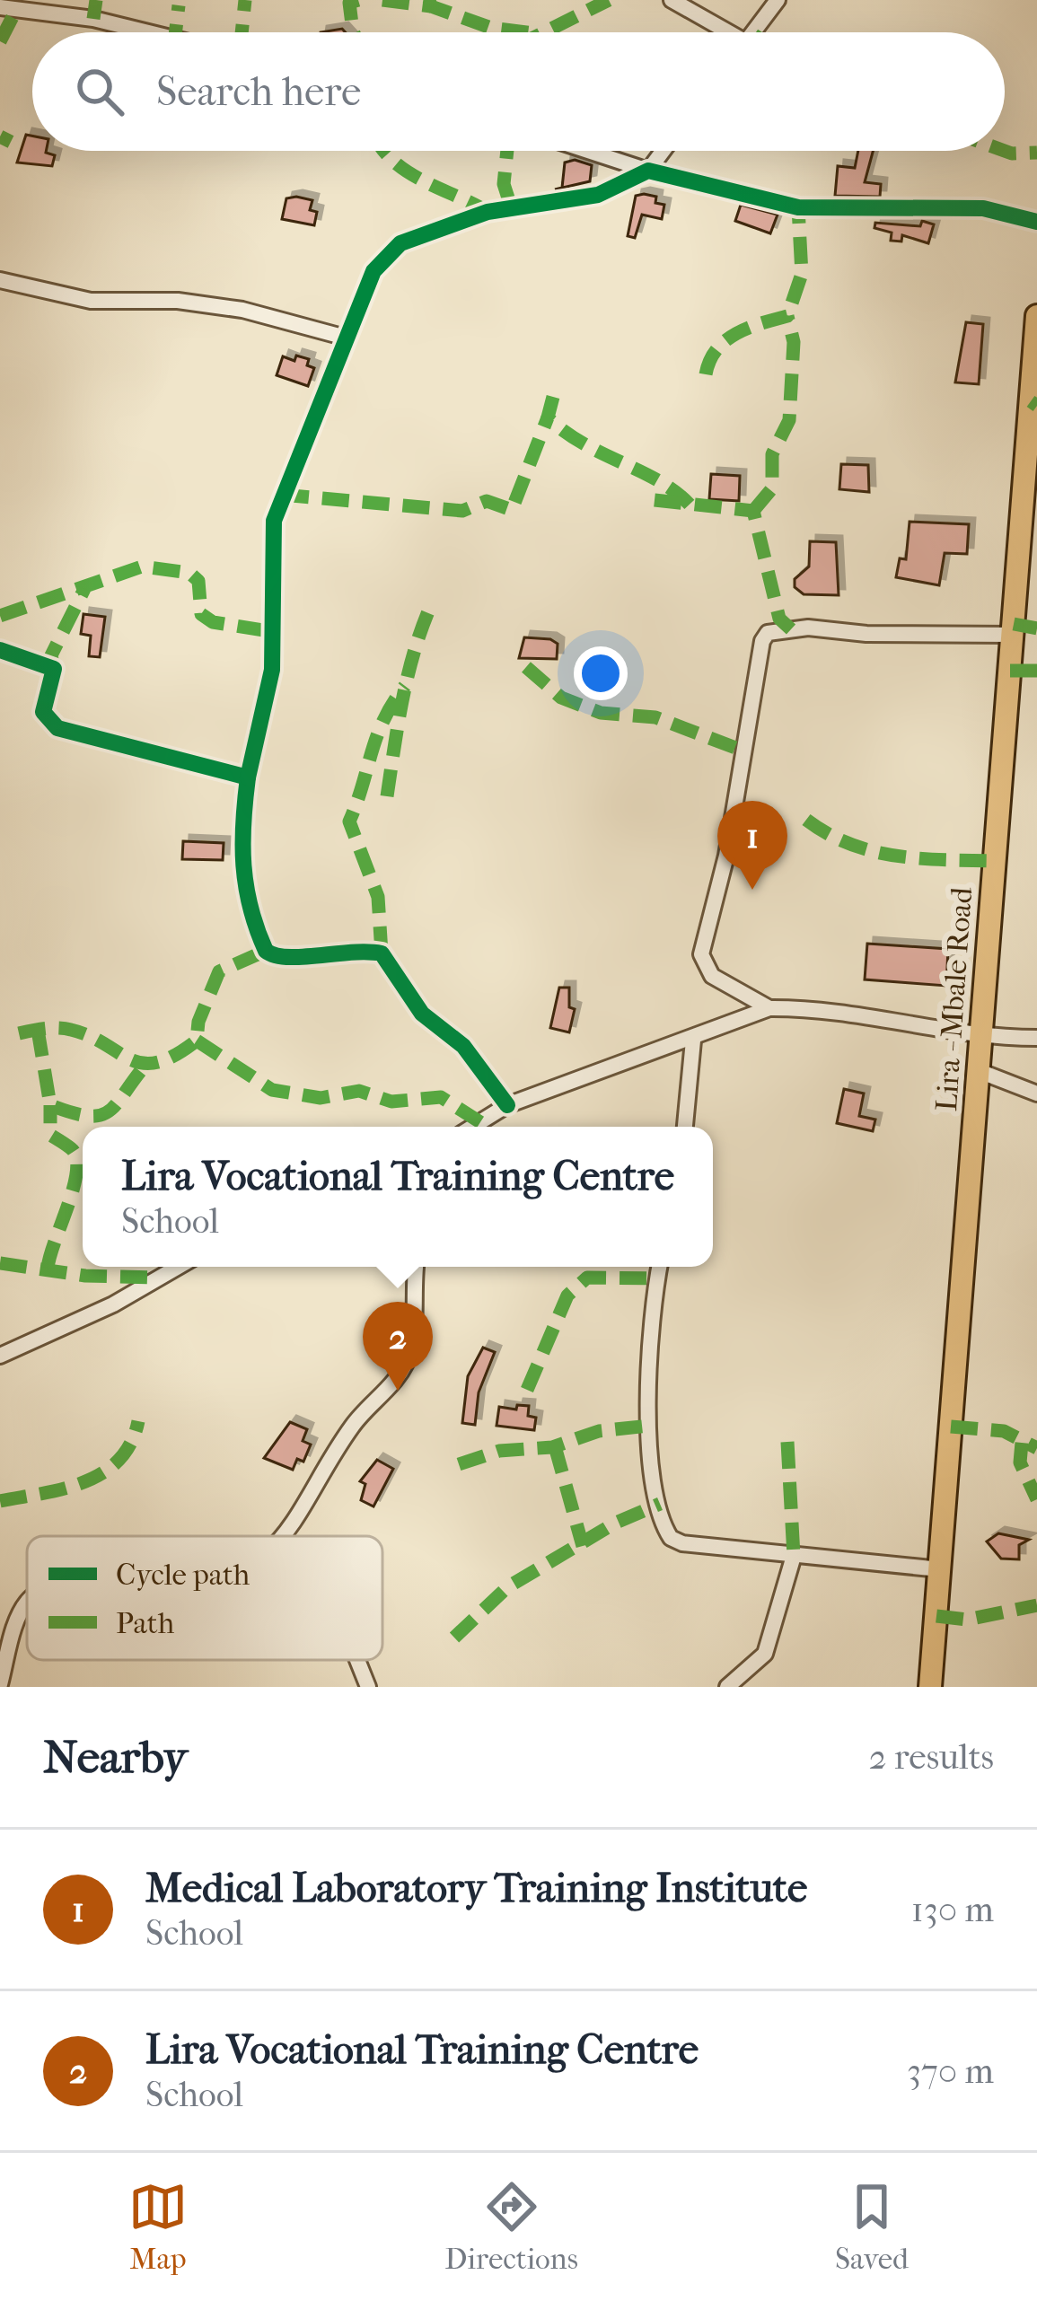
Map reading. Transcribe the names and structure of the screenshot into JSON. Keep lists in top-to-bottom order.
{
  "streets": {
    "main road": ["Lira - Mbale Road"]
  },
  "legend": ["Cycle path", "Path"],
  "page": {
    "search": "Search here",
    "pins": ["1", "2"],
    "popup": ["Lira Vocational Training Centre", "School"],
    "heading": ["Nearby", "2 results"],
    "list": [
      {
        "mark": "1",
        "name": "Medical Laboratory Training Institute",
        "note": "School",
        "value": "130 m"
      },
      {
        "mark": "2",
        "name": "Lira Vocational Training Centre",
        "note": "School",
        "value": "370 m"
      }
    ],
    "nav": ["Map", "Directions", "Saved"]
  }
}
